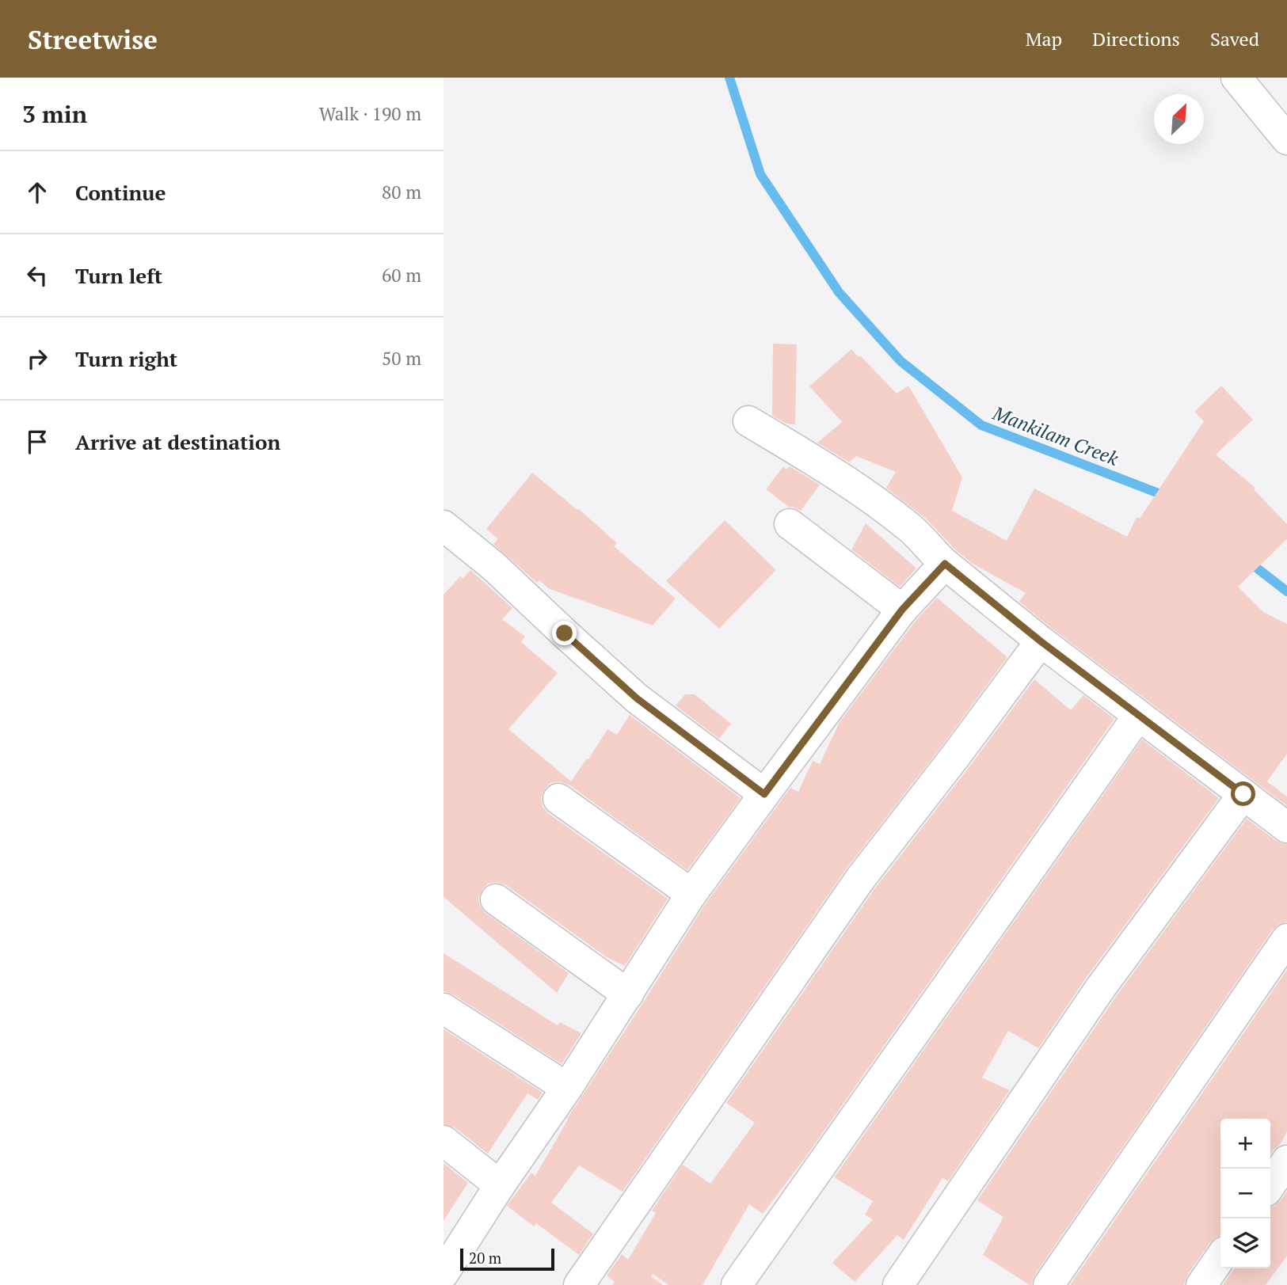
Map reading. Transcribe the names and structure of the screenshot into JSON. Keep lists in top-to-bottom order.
{
  "water": ["Mankilam Creek"],
  "scale_bar": "20 m",
  "north": "top right",
  "page": {
    "header": "Streetwise",
    "nav": ["Map", "Directions", "Saved"],
    "heading": ["3 min", "Walk · 190 m"],
    "list": [
      ["Continue", "80 m"],
      ["Turn left", "60 m"],
      ["Turn right", "50 m"],
      "Arrive at destination"
    ],
    "map_buttons": ["+", "−"],
    "scale": "20 m"
  }
}
